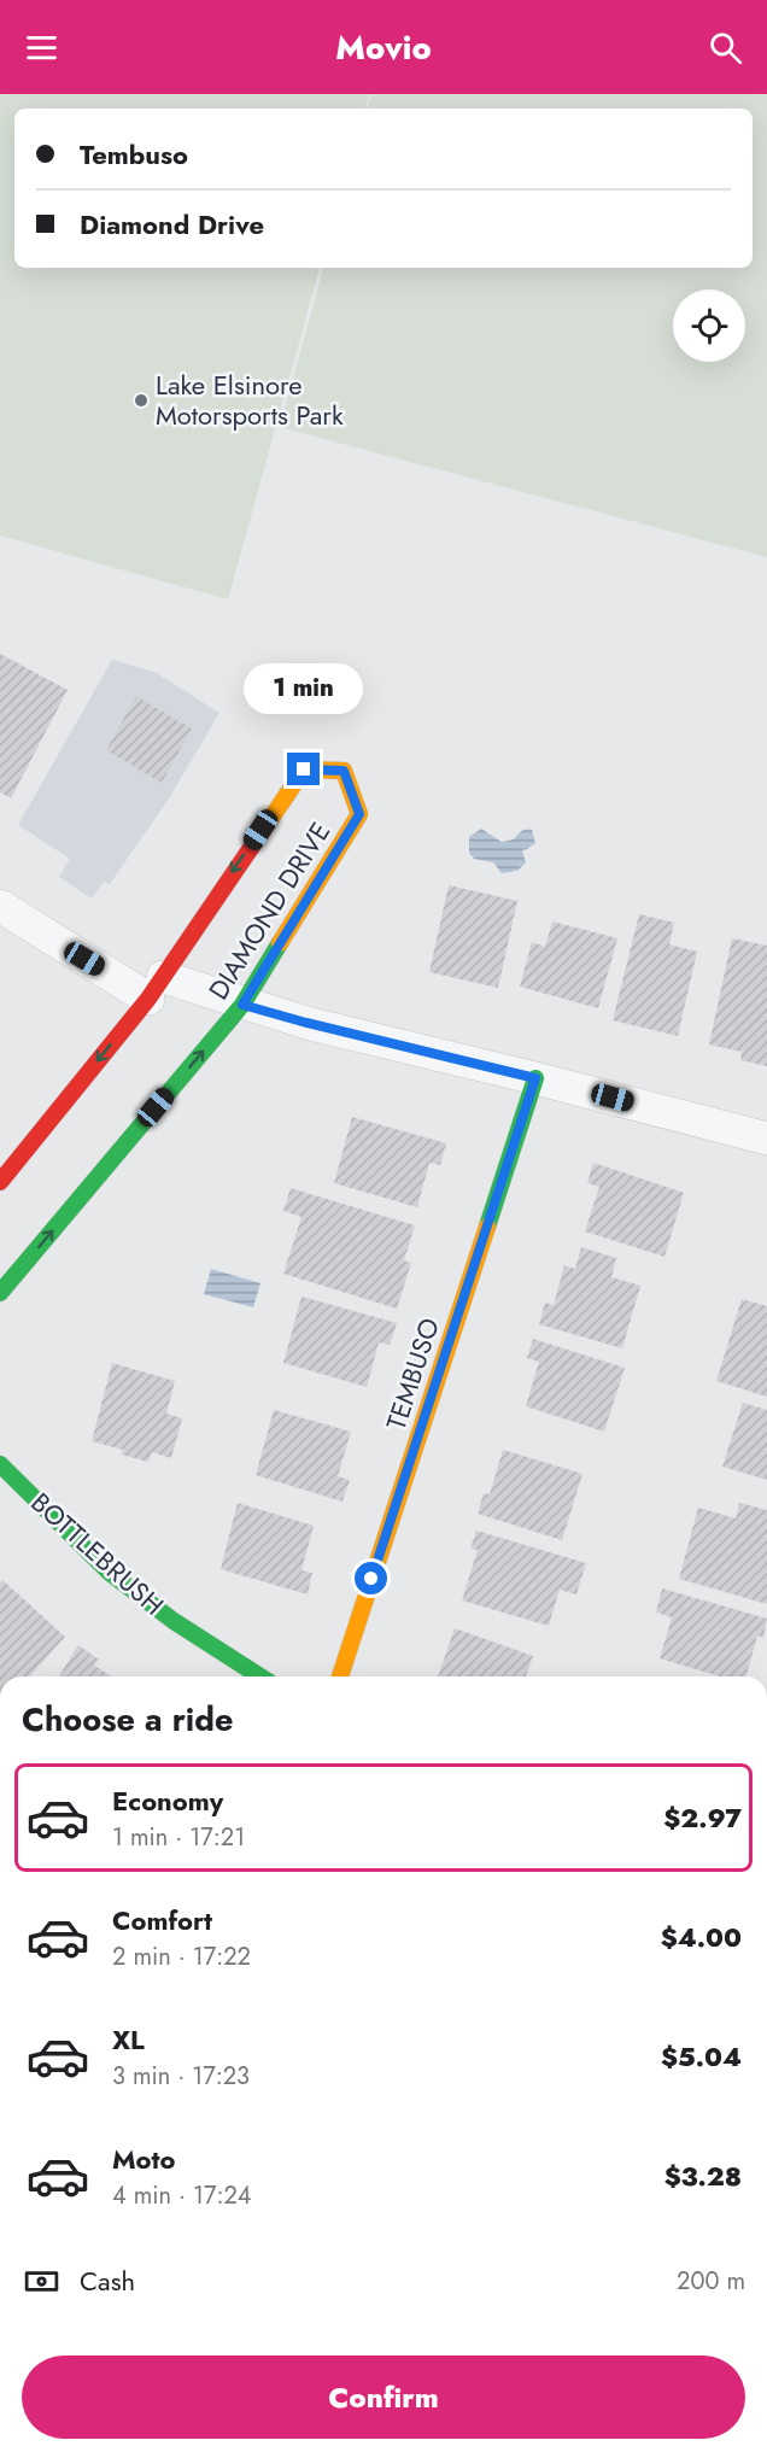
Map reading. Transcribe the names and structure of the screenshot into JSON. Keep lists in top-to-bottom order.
{
  "streets": {
    "street": ["DIAMOND DRIVE", "TEMBUSO", "BOTTLEBRUSH"]
  },
  "places": ["Lake Elsinore Motorsports Park"],
  "page": {
    "header": "Movio",
    "banner": ["Tembuso", "Diamond Drive"],
    "bubble": "1 min",
    "heading": "Choose a ride",
    "list": [
      {
        "name": "Economy",
        "note": "1 min · 17:21",
        "value": "$2.97"
      },
      {
        "name": "Comfort",
        "note": "2 min · 17:22",
        "value": "$4.00"
      },
      {
        "name": "XL",
        "note": "3 min · 17:23",
        "value": "$5.04"
      },
      {
        "name": "Moto",
        "note": "4 min · 17:24",
        "value": "$3.28"
      }
    ],
    "pay": ["Cash", "200 m"],
    "buttons": "Confirm"
  }
}
